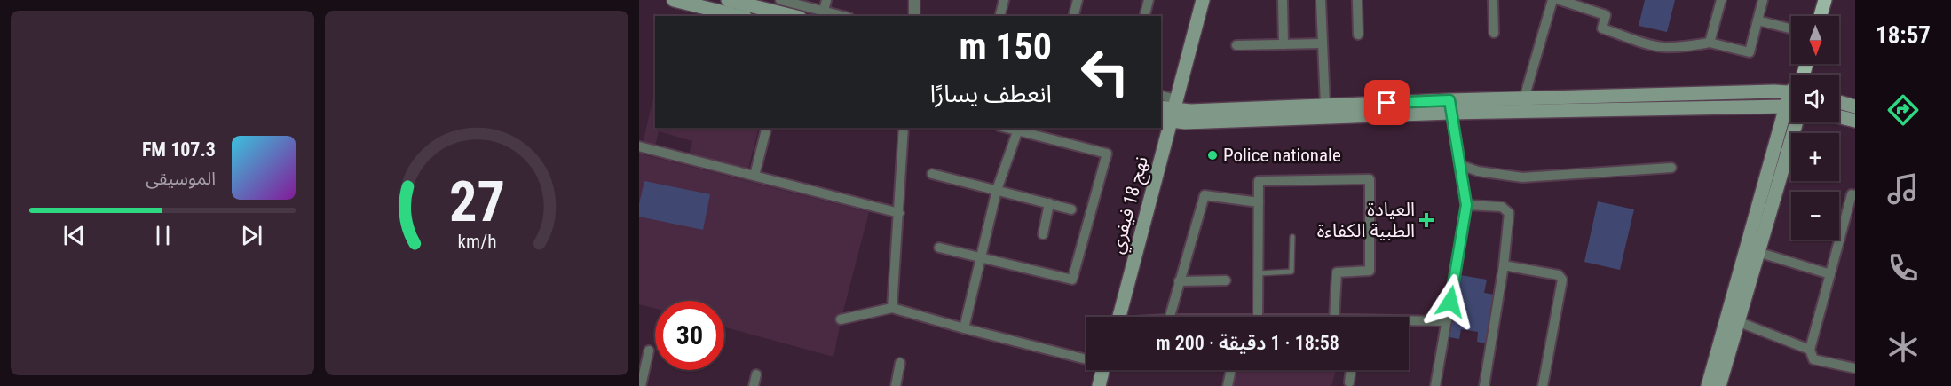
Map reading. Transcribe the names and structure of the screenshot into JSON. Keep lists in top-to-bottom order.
{
  "streets": {
    "main road": ["نهج 18 فيفري"]
  },
  "places": {
    "other": ["Police nationale"],
    "health": ["العيادة الطبية الكفاءة"]
  },
  "north": "bottom",
  "page": {
    "tabs": "18:57",
    "map_buttons": ["+", "−"],
    "turn": ["150 m", "انعطف يسارًا"],
    "song": ["107.3 FM", "الموسيقى"],
    "limit": "30",
    "trip": "18:58 · 1 دقيقة · 200 m",
    "gauge": ["27", "km/h"]
  }
}
